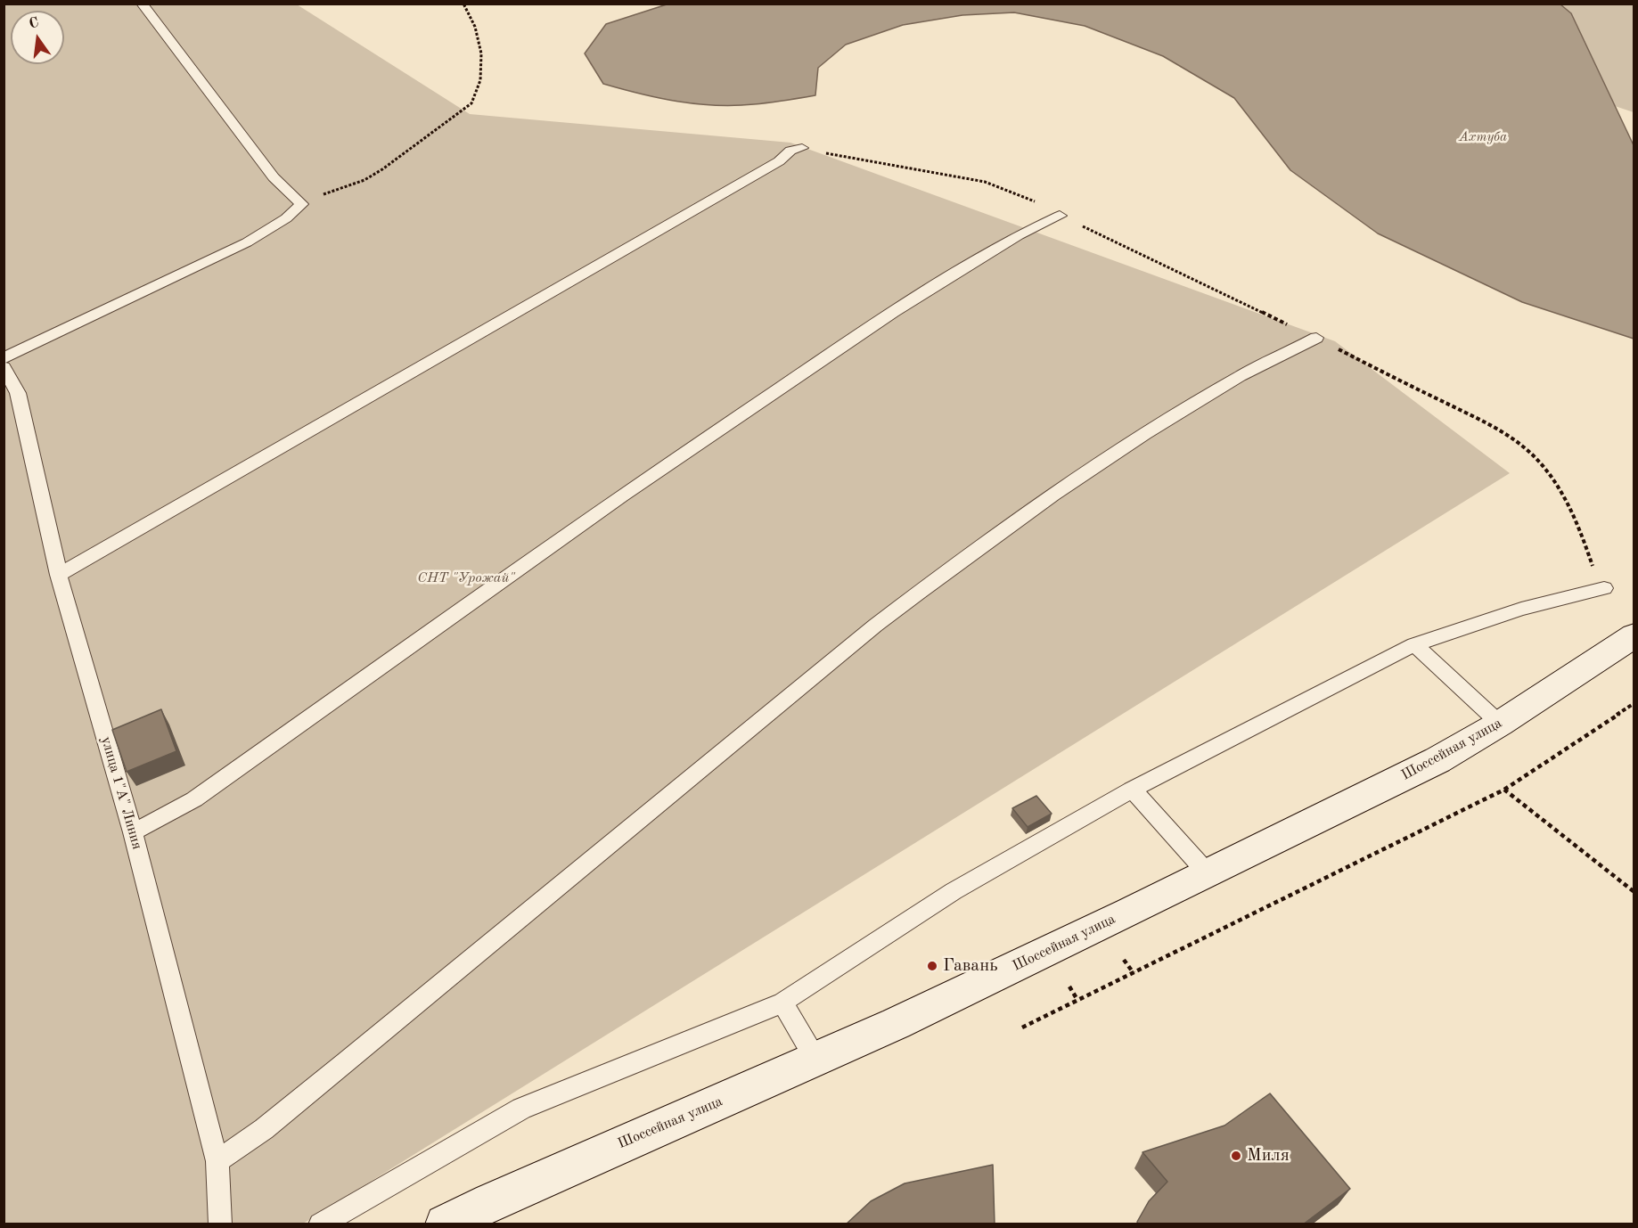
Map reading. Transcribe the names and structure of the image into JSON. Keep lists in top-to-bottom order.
{
  "streets": {
    "street": ["Шоссейная улица"],
    "lane": ["улица 1\"А\" Линия"]
  },
  "water": ["Ахтуба"],
  "parks": ["СНТ \"Урожай\""],
  "places": ["Гавань", "Миля"],
  "north": "top"
}
